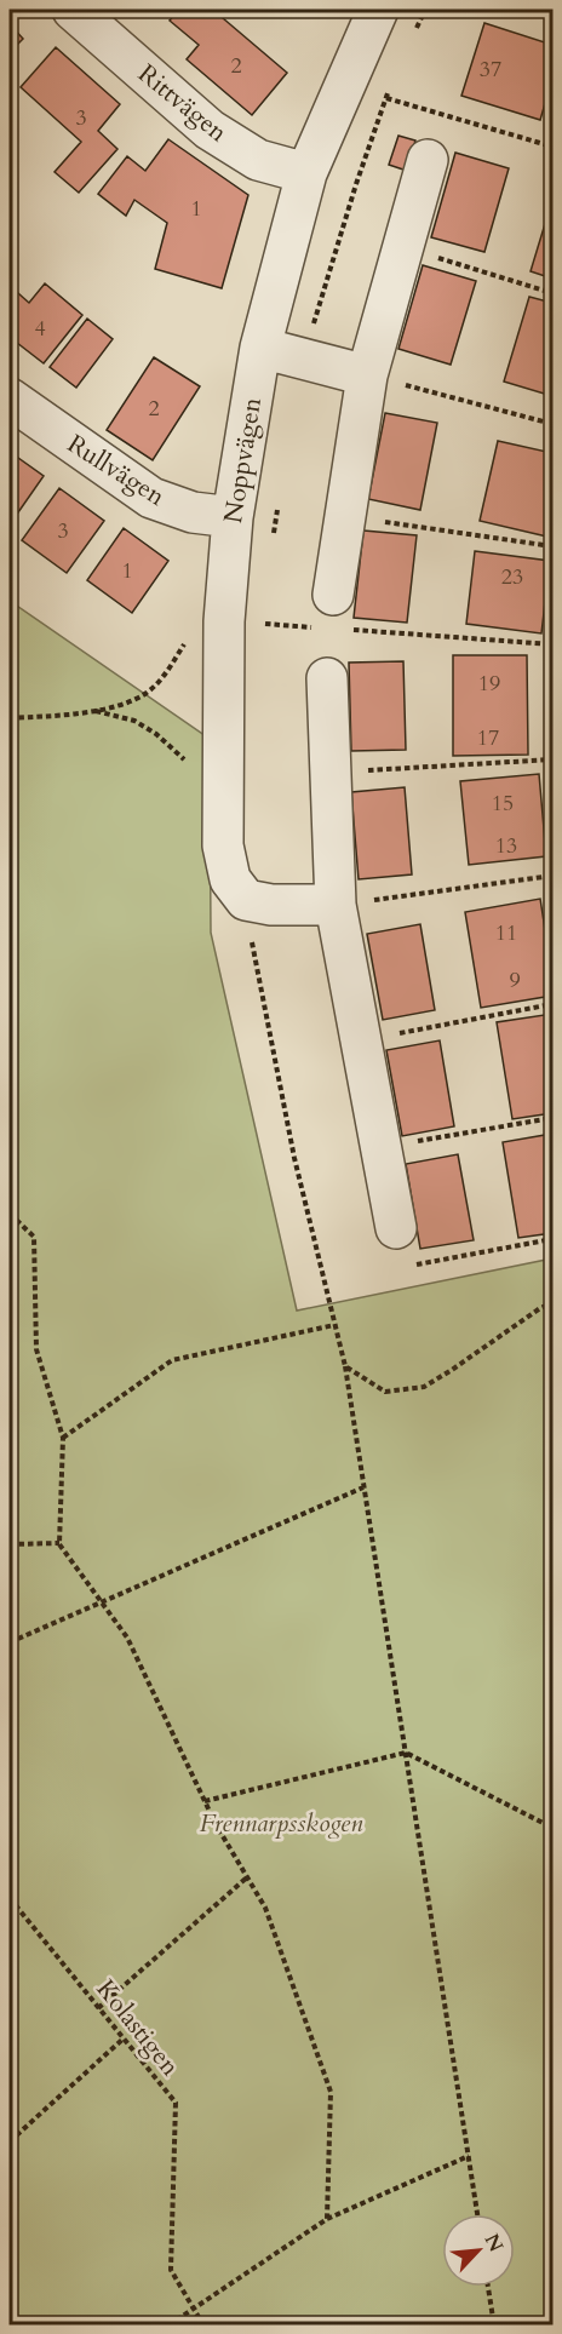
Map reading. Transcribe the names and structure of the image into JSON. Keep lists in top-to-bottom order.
{
  "streets": {
    "street": ["Rittvägen", "Noppvägen", "Rullvägen"],
    "path": ["Kolastigen"]
  },
  "crossings": [
    ["Rittvägen", "Noppvägen"],
    ["Noppvägen", "Rullvägen"]
  ],
  "parks": ["Frennarpsskogen"],
  "house_numbers": [
    "2",
    "37",
    "3",
    "1",
    "4",
    "2",
    "3",
    "1",
    "23",
    "19",
    "17",
    "15",
    "13",
    "11",
    "9"
  ],
  "north": "top right"
}
